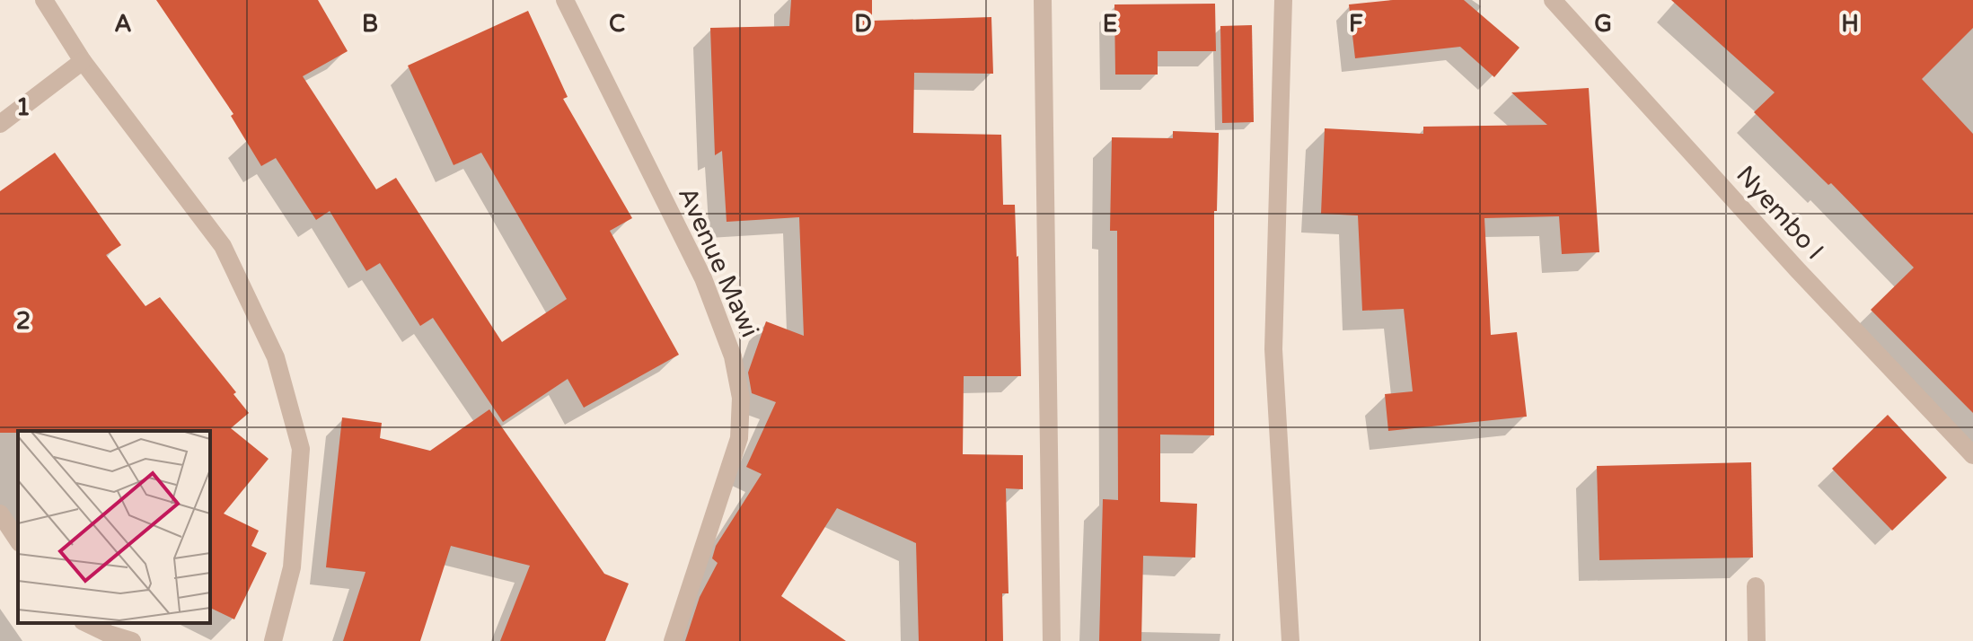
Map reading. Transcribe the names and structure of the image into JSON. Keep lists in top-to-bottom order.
{
  "streets": {
    "street": ["Nyembo I", "Avenue Mawi"]
  },
  "grid": {
    "columns": [
      "A",
      "B",
      "C",
      "D",
      "E",
      "F",
      "G",
      "H"
    ],
    "rows": ["1", "2"]
  }
}
